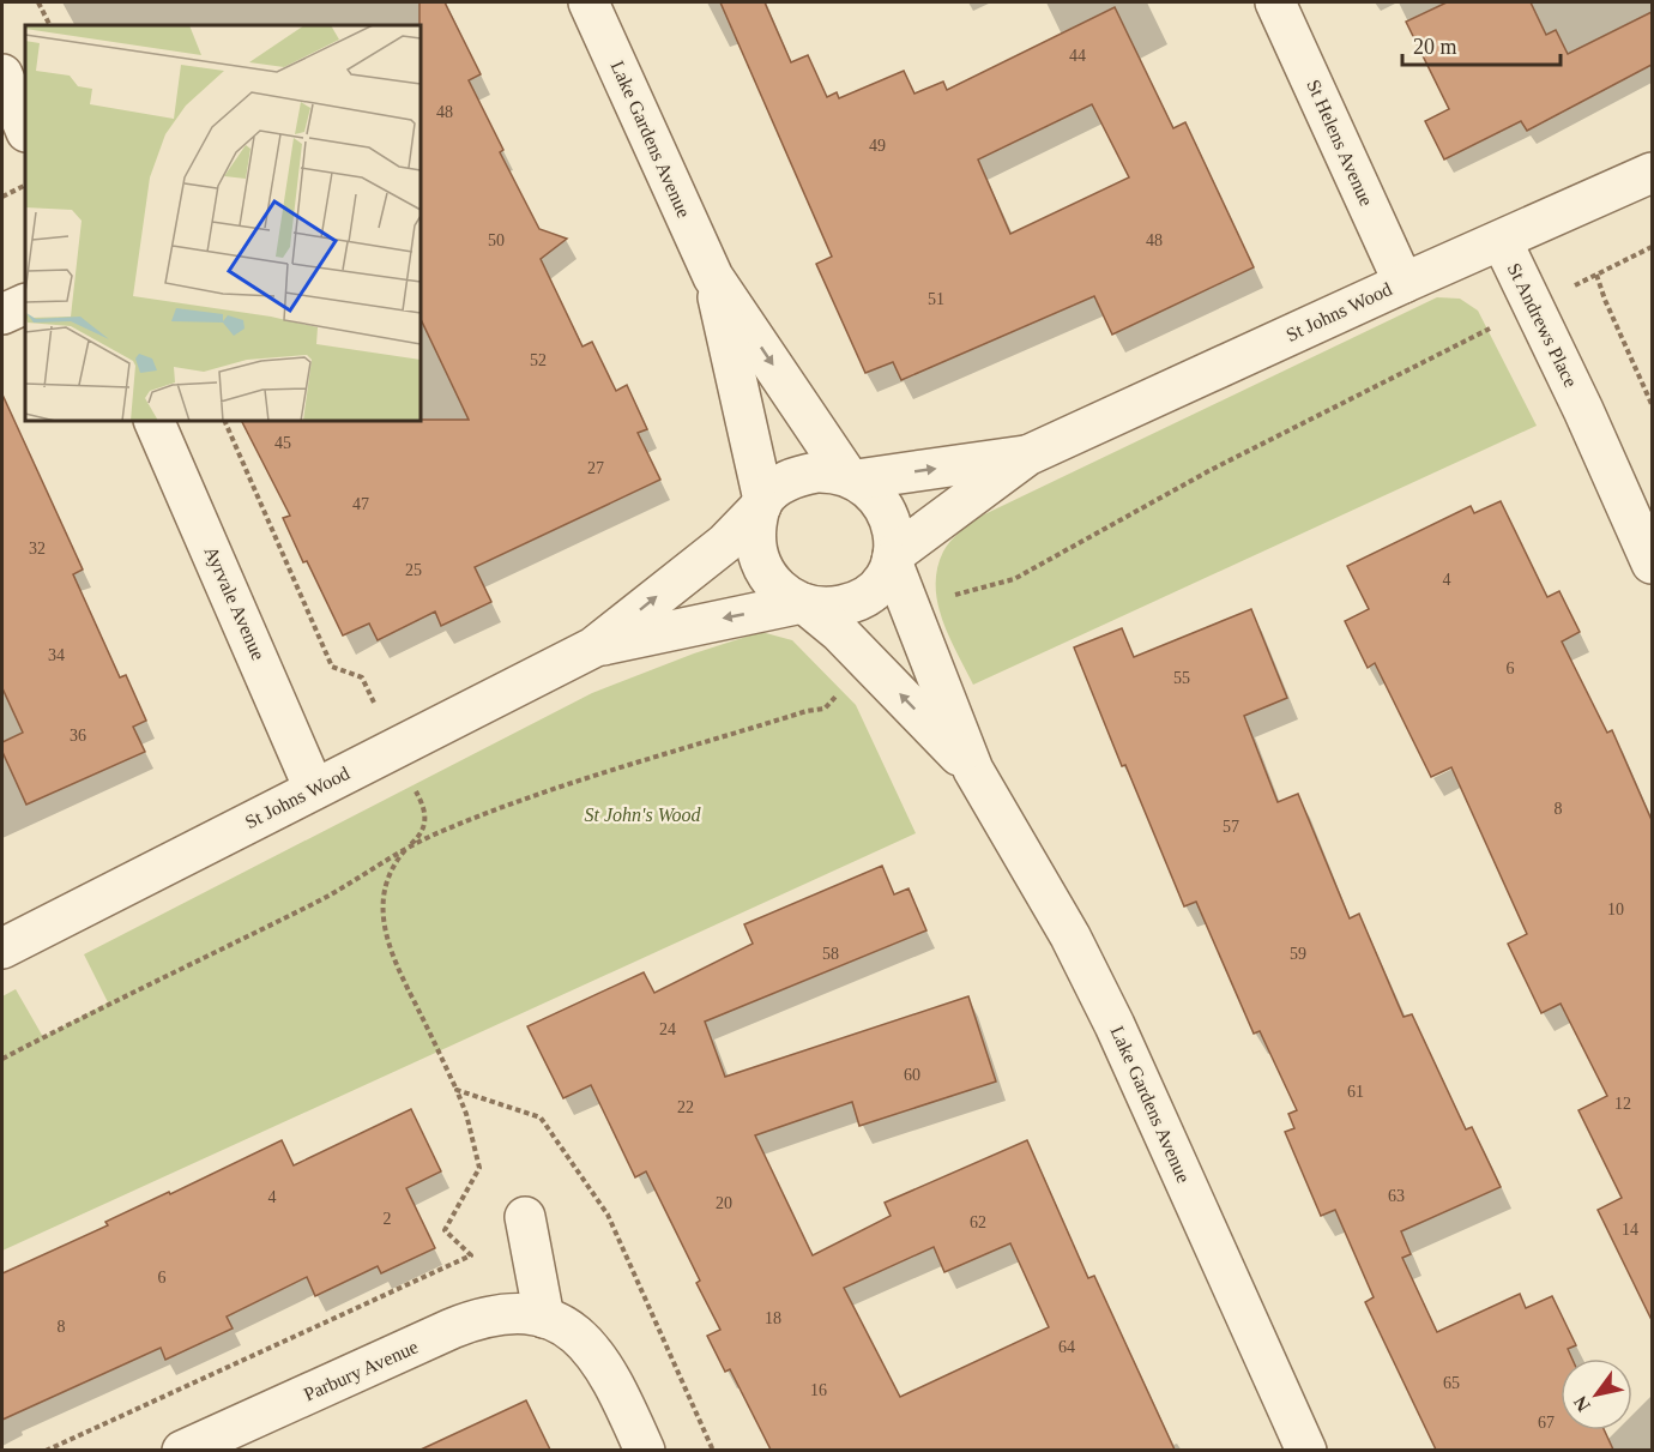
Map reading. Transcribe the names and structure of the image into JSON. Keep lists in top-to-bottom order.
{
  "streets": {
    "street": [
      "Lake Gardens Avenue",
      "St Helens Avenue",
      "St Johns Wood",
      "St Andrews Place",
      "Ayrvale Avenue",
      "Parbury Avenue"
    ]
  },
  "crossings": [
    ["Lake Gardens Avenue", "St Johns Wood"],
    ["St Helens Avenue", "St Johns Wood"],
    ["St Johns Wood", "St Andrews Place"],
    ["St Johns Wood", "Ayrvale Avenue"]
  ],
  "parks": ["St John's Wood"],
  "house_numbers": [
    "44",
    "48",
    "49",
    "50",
    "48",
    "51",
    "52",
    "45",
    "27",
    "47",
    "32",
    "25",
    "4",
    "34",
    "6",
    "55",
    "36",
    "8",
    "57",
    "10",
    "58",
    "59",
    "24",
    "60",
    "61",
    "12",
    "22",
    "63",
    "4",
    "20",
    "2",
    "62",
    "14",
    "6",
    "18",
    "8",
    "64",
    "65",
    "16",
    "67"
  ],
  "scale_bar": "20 m",
  "north": "bottom left"
}
